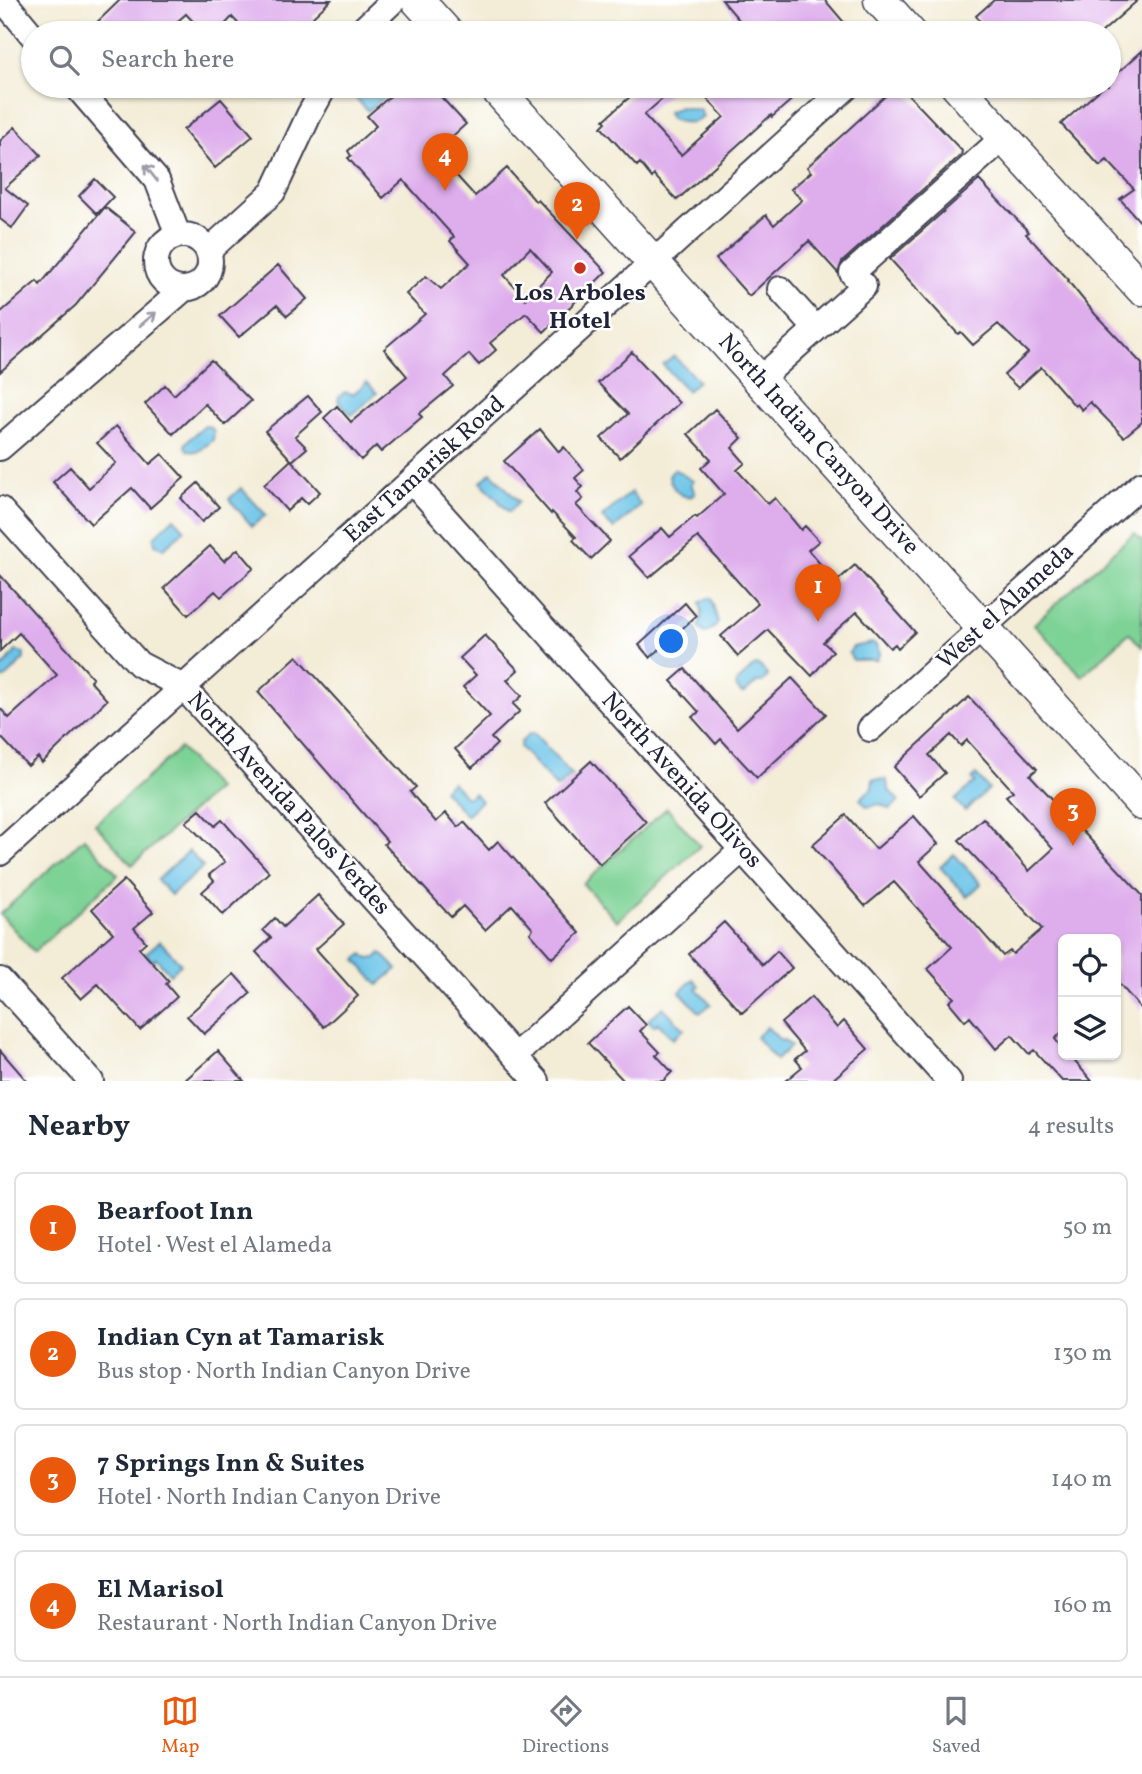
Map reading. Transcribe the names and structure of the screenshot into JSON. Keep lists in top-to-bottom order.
{
  "streets": {
    "main road": ["North Indian Canyon Drive"],
    "street": [
      "East Tamarisk Road",
      "West el Alameda",
      "North Avenida Olivos",
      "North Avenida Palos Verdes"
    ]
  },
  "crossings": [
    ["North Indian Canyon Drive", "East Tamarisk Road"],
    ["North Indian Canyon Drive", "West el Alameda"],
    ["East Tamarisk Road", "North Avenida Olivos"],
    ["East Tamarisk Road", "North Avenida Palos Verdes"]
  ],
  "places": ["Los Arboles Hotel"],
  "page": {
    "search": "Search here",
    "pins": [
      "4",
      "2",
      "1",
      "3"
    ],
    "heading": ["Nearby", "4 results"],
    "list": [
      {
        "mark": "1",
        "name": "Bearfoot Inn",
        "note": "Hotel · West el Alameda",
        "value": "50 m"
      },
      {
        "mark": "2",
        "name": "Indian Cyn at Tamarisk",
        "note": "Bus stop · North Indian Canyon Drive",
        "value": "130 m"
      },
      {
        "mark": "3",
        "name": "7 Springs Inn & Suites",
        "note": "Hotel · North Indian Canyon Drive",
        "value": "140 m"
      },
      {
        "mark": "4",
        "name": "El Marisol",
        "note": "Restaurant · North Indian Canyon Drive",
        "value": "160 m"
      }
    ],
    "nav": ["Map", "Directions", "Saved"]
  }
}
